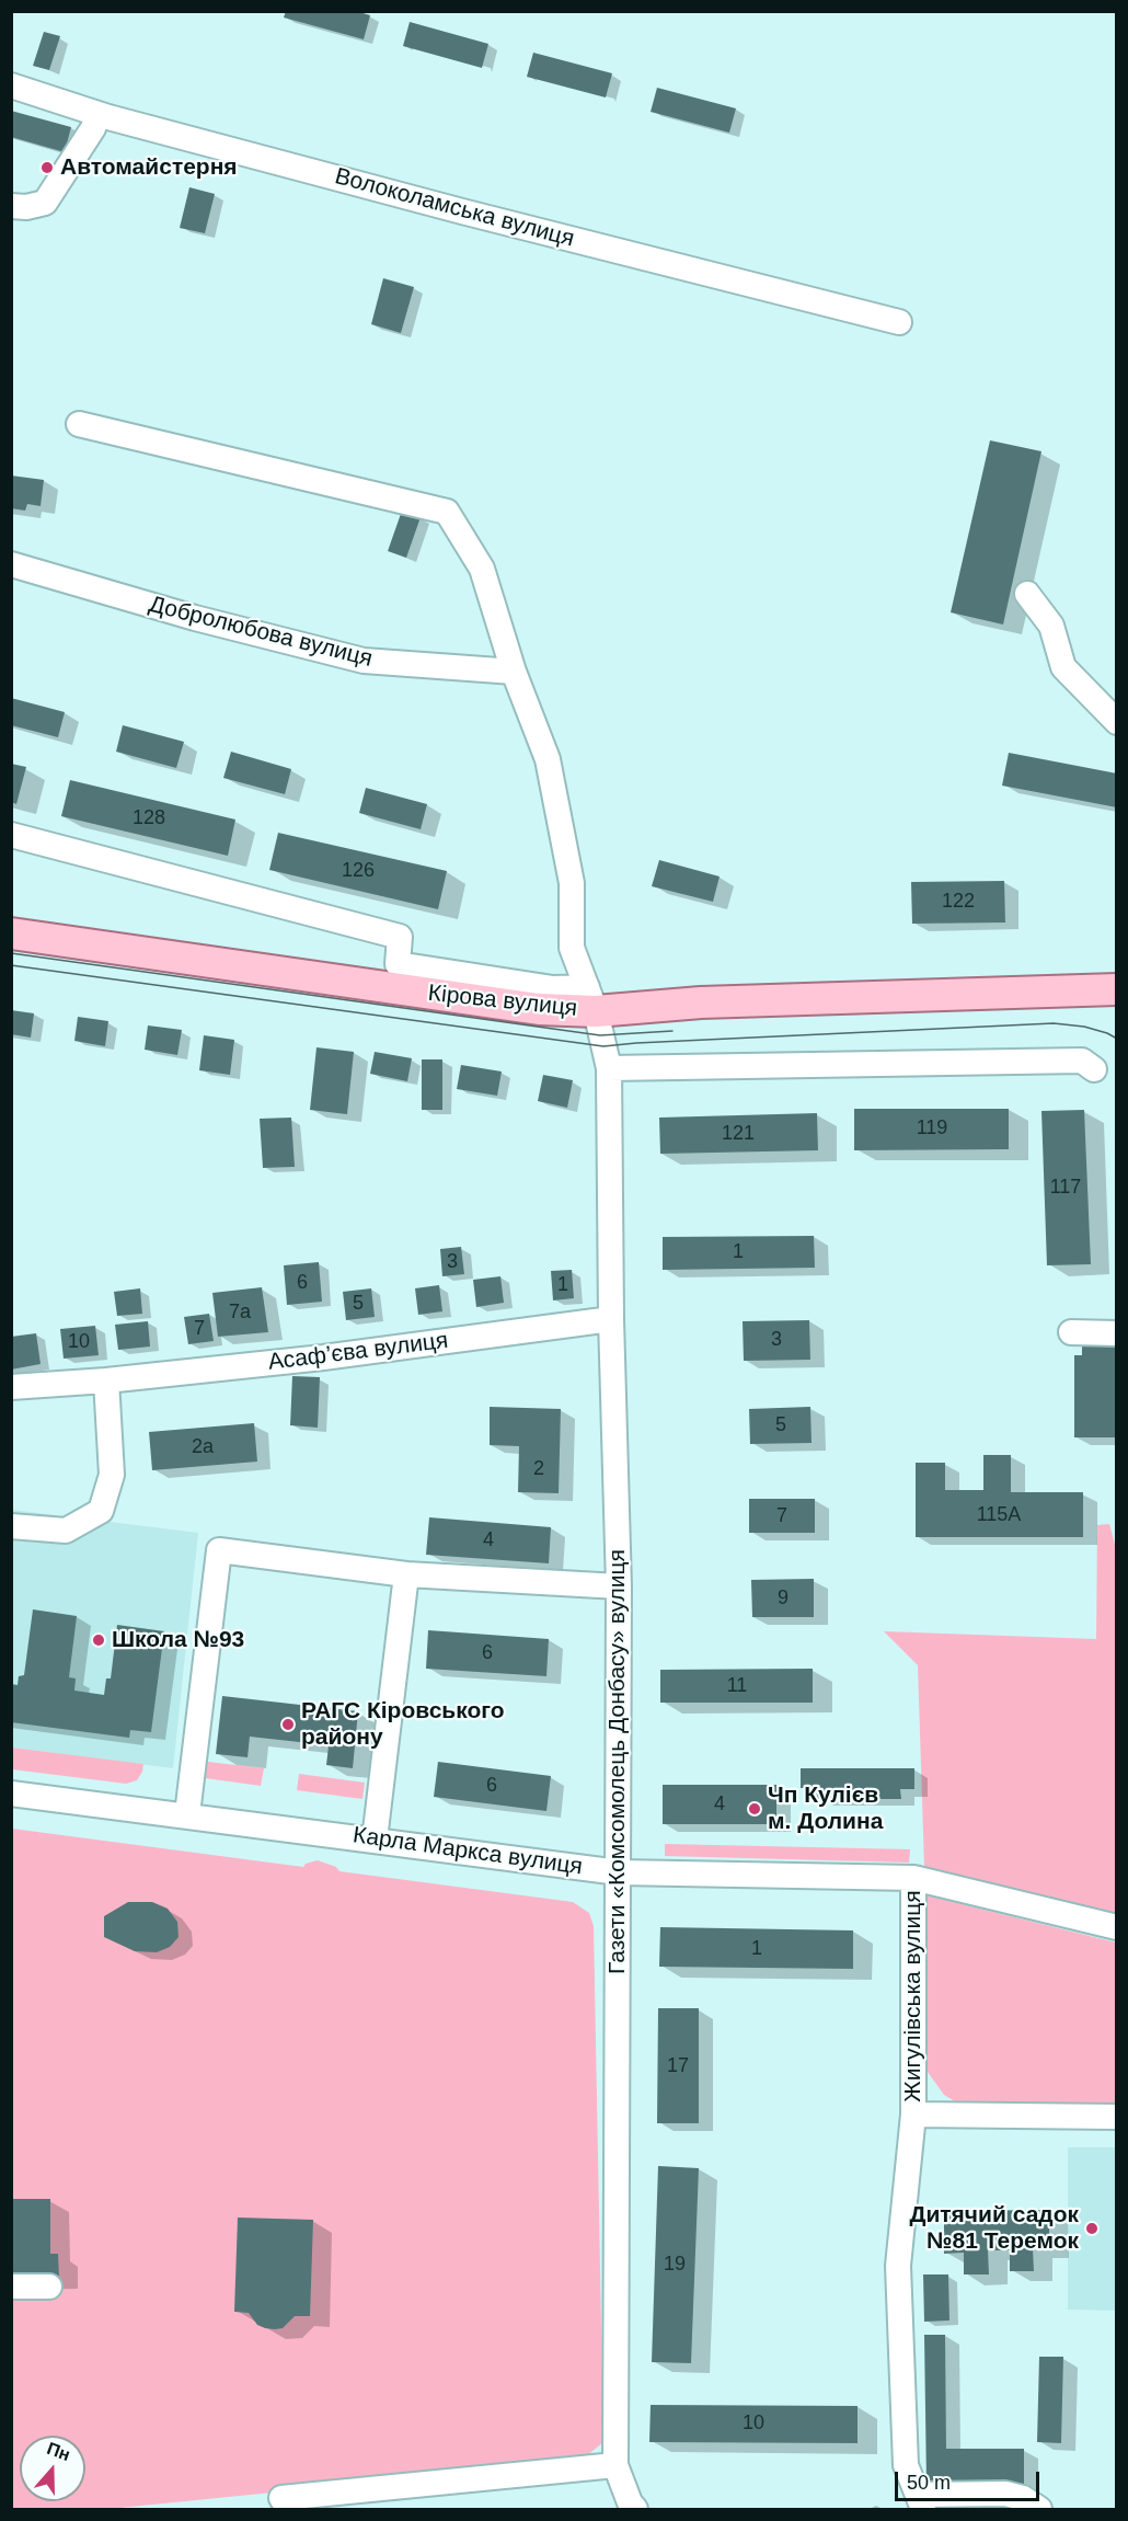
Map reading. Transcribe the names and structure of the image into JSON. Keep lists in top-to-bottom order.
{
  "streets": {
    "main road": ["Кірова вулиця"],
    "street": [
      "Волоколамська вулиця",
      "Добролюбова вулиця",
      "Асаф’єва вулиця",
      "Газети «Комсомолець Донбасу» вулиця",
      "Карла Маркса вулиця",
      "Жигулівська вулиця"
    ]
  },
  "crossings": [
    ["Добролюбова вулиця", "Газети «Комсомолець Донбасу» вулиця"],
    ["Кірова вулиця", "Газети «Комсомолець Донбасу» вулиця"],
    ["Асаф’єва вулиця", "Газети «Комсомолець Донбасу» вулиця"],
    ["Газети «Комсомолець Донбасу» вулиця", "Карла Маркса вулиця"],
    ["Карла Маркса вулиця", "Жигулівська вулиця"]
  ],
  "places": [
    "Автомайстерня",
    "Школа №93",
    "РАГС Кіровського району",
    "Чп Кулієв м. Долина",
    "Дитячий садок №81 Теремок"
  ],
  "house_numbers": [
    "128",
    "126",
    "122",
    "119",
    "121",
    "117",
    "1",
    "3",
    "6",
    "1",
    "5",
    "7а",
    "7",
    "3",
    "10",
    "5",
    "2а",
    "2",
    "115А",
    "7",
    "4",
    "9",
    "6",
    "11",
    "6",
    "4",
    "1",
    "17",
    "19",
    "10"
  ],
  "scale_bar": "50 m",
  "north": "top"
}
